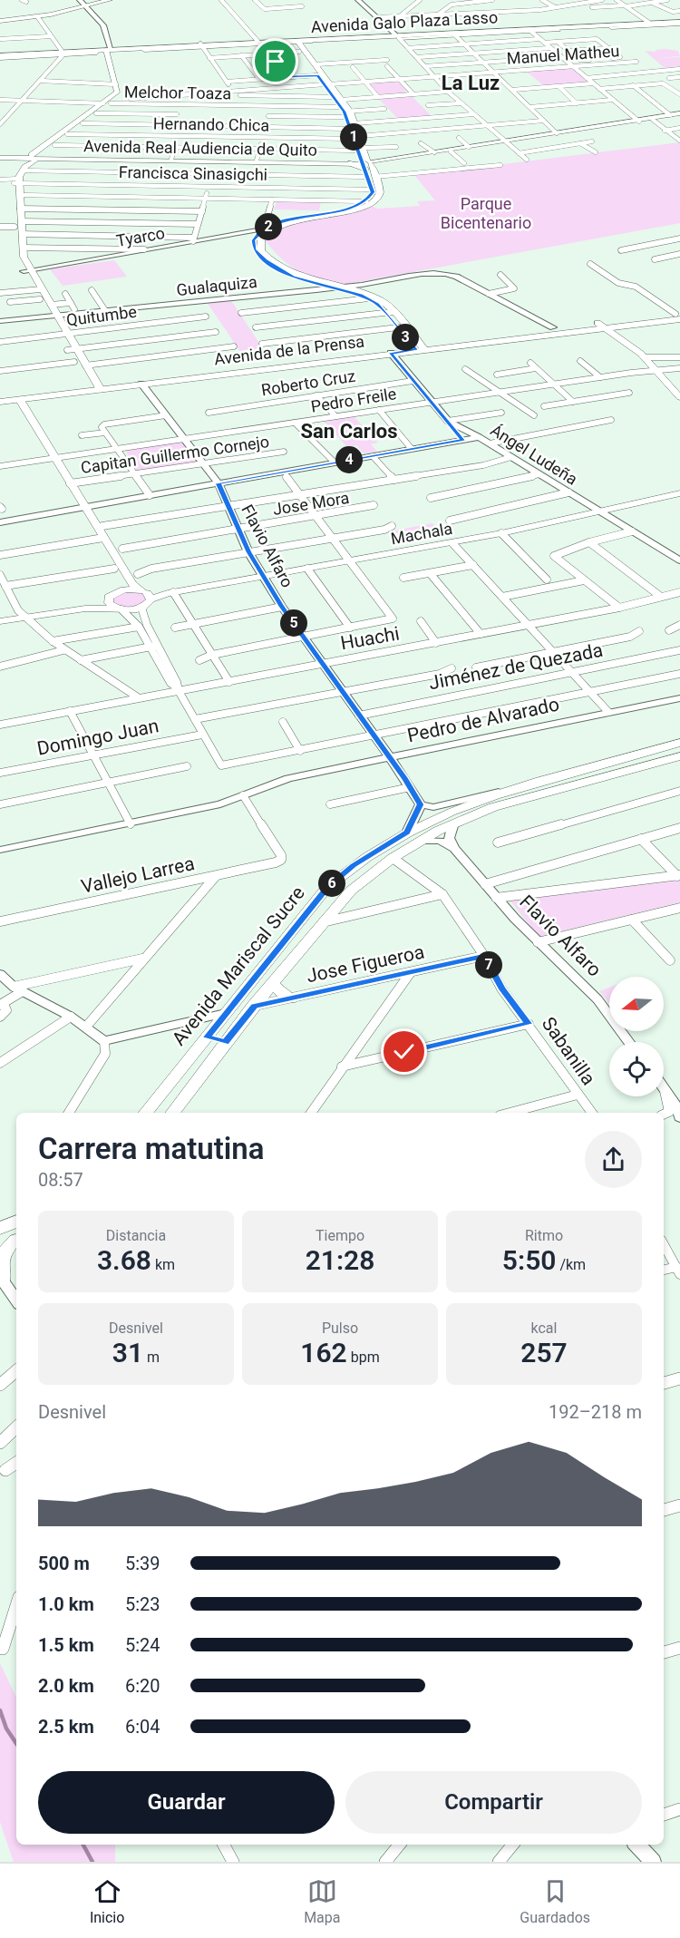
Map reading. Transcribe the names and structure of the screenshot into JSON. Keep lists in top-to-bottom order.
{
  "streets": {
    "main road": [
      "Avenida Galo Plaza Lasso",
      "Avenida Real Audiencia de Quito",
      "Avenida de la Prensa",
      "Machala",
      "Avenida Mariscal Sucre"
    ],
    "street": [
      "Manuel Matheu",
      "Melchor Toaza",
      "Hernando Chica",
      "Francisca Sinasigchi",
      "Tyarco",
      "Gualaquiza",
      "Quitumbe",
      "Roberto Cruz",
      "Pedro Freile",
      "Capitan Guillermo Cornejo",
      "Ángel Ludeña",
      "Jose Mora",
      "Flavio Alfaro",
      "Huachi",
      "Jiménez de Quezada",
      "Pedro de Alvarado",
      "Domingo Juan",
      "Vallejo Larrea",
      "Jose Figueroa",
      "Sabanilla"
    ]
  },
  "crossings": [
    ["Manuel Matheu", "Melchor Toaza"],
    ["Avenida Real Audiencia de Quito", "Francisca Sinasigchi"],
    ["Gualaquiza", "Avenida de la Prensa"],
    ["Avenida de la Prensa", "Ángel Ludeña"],
    ["Avenida de la Prensa", "Flavio Alfaro"],
    ["Roberto Cruz", "Ángel Ludeña"],
    ["Pedro Freile", "Ángel Ludeña"],
    ["Pedro Freile", "Flavio Alfaro"],
    ["Capitan Guillermo Cornejo", "Flavio Alfaro"],
    ["Ángel Ludeña", "Machala"],
    ["Jose Mora", "Flavio Alfaro"],
    ["Machala", "Flavio Alfaro"],
    ["Flavio Alfaro", "Huachi"],
    ["Flavio Alfaro", "Jiménez de Quezada"],
    ["Flavio Alfaro", "Pedro de Alvarado"],
    ["Pedro de Alvarado", "Vallejo Larrea"],
    ["Jose Figueroa", "Avenida Mariscal Sucre"],
    ["Jose Figueroa", "Sabanilla"],
    ["Avenida Mariscal Sucre", "Sabanilla"]
  ],
  "districts": ["La Luz", "San Carlos"],
  "parks": ["Parque Bicentenario"],
  "north": "left",
  "page": {
    "pins": [
      "1",
      "2",
      "3",
      "4",
      "5",
      "6",
      "7"
    ],
    "heading": ["Carrera matutina", "08:57"],
    "stats": [
      ["Distancia", "3.68 km"],
      ["Tiempo", "21:28"],
      ["Ritmo", "5:50 /km"],
      ["Desnivel", "31 m"],
      ["Pulso", "162 bpm"],
      ["kcal", "257"]
    ],
    "chart": ["Desnivel", "192–218 m"],
    "list": [
      {
        "name": "500 m",
        "note": "5:39"
      },
      {
        "name": "1.0 km",
        "note": "5:23"
      },
      {
        "name": "1.5 km",
        "note": "5:24"
      },
      {
        "name": "2.0 km",
        "note": "6:20"
      },
      {
        "name": "2.5 km",
        "note": "6:04"
      }
    ],
    "buttons": ["Guardar", "Compartir"],
    "tabs": ["Inicio", "Mapa", "Guardados"]
  }
}
